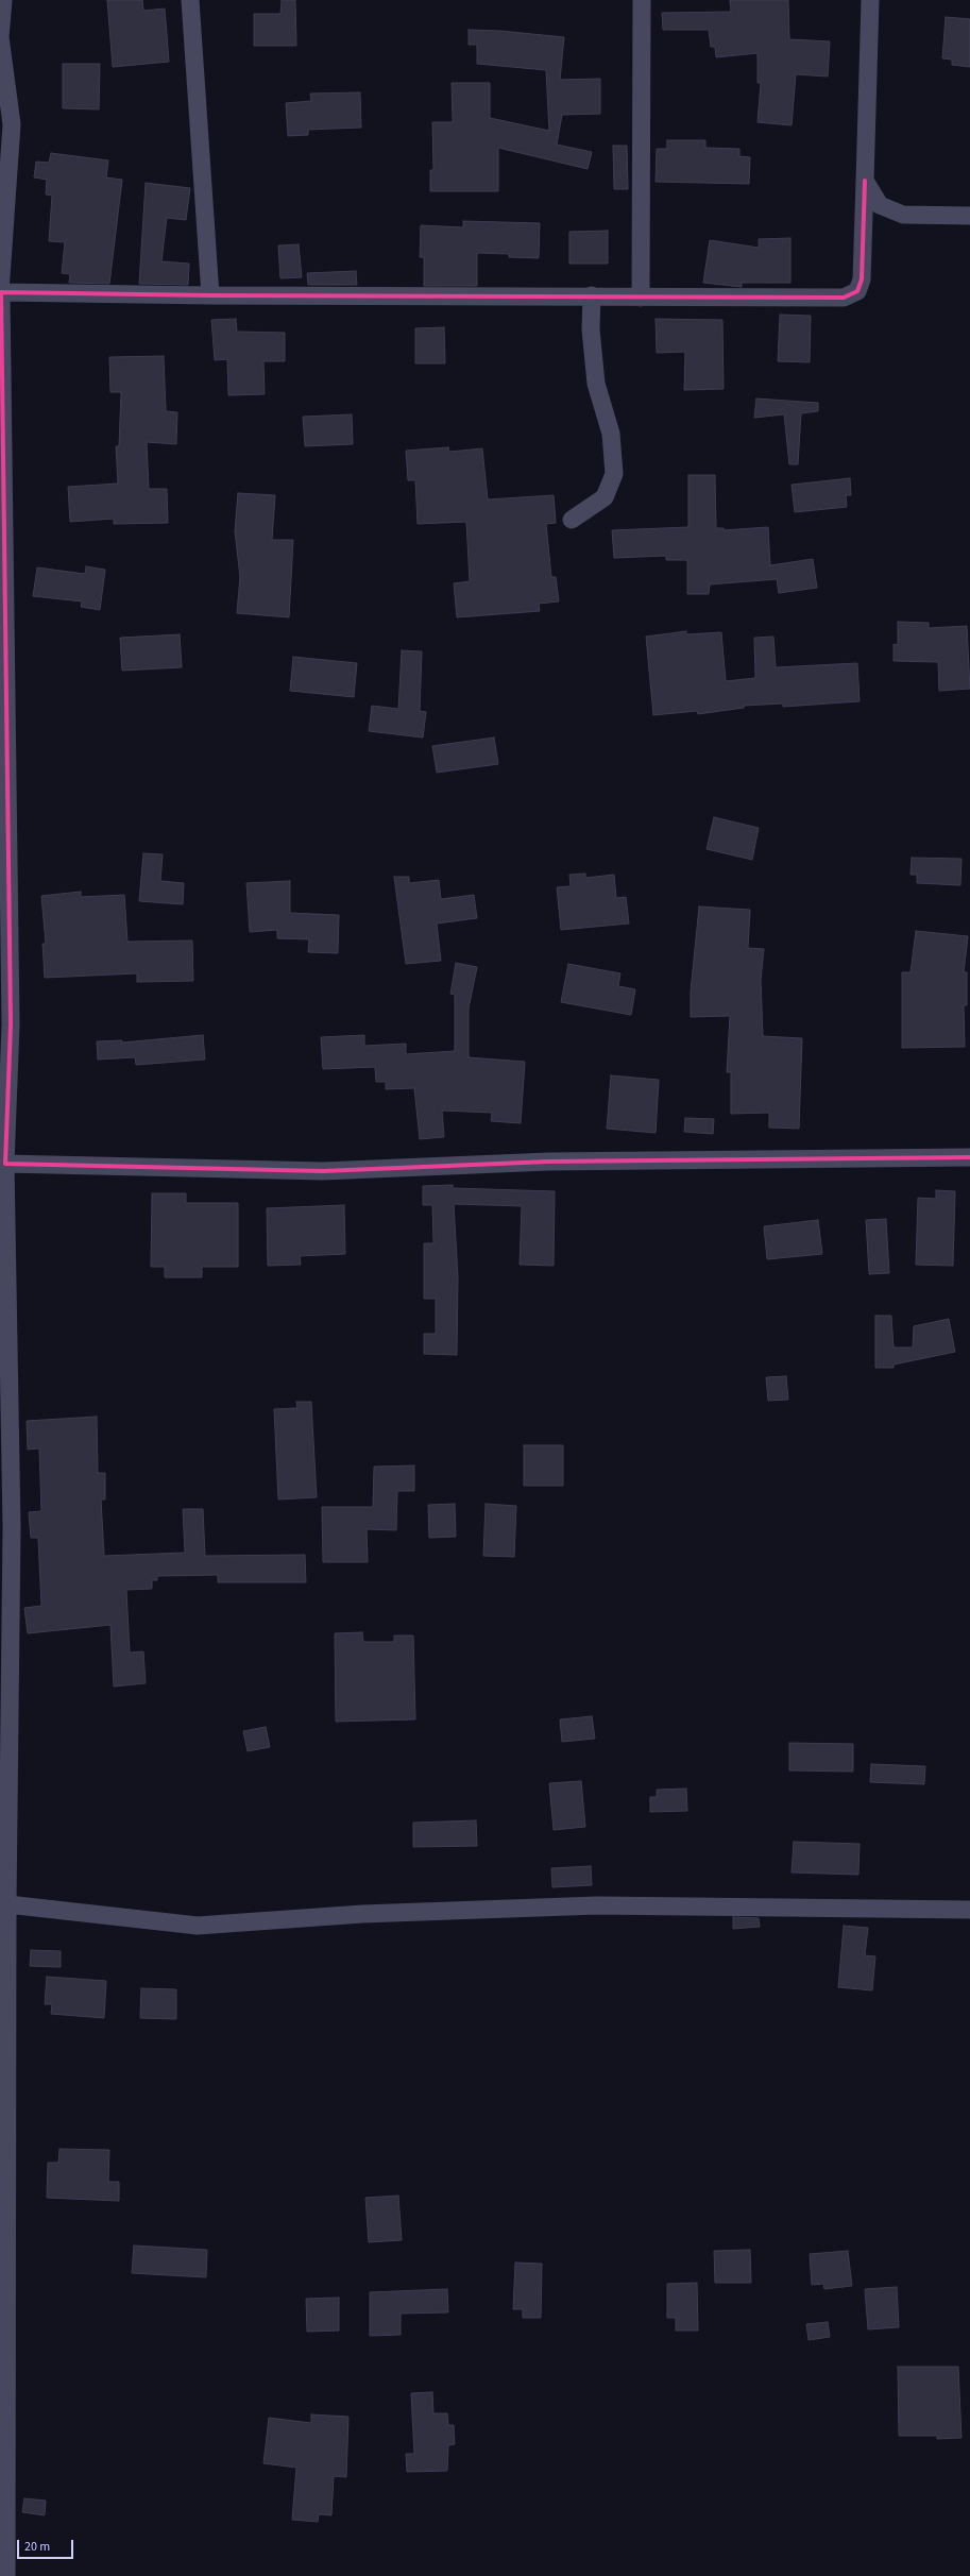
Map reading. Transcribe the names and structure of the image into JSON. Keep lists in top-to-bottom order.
{
  "scale_bar": "20 m"
}
